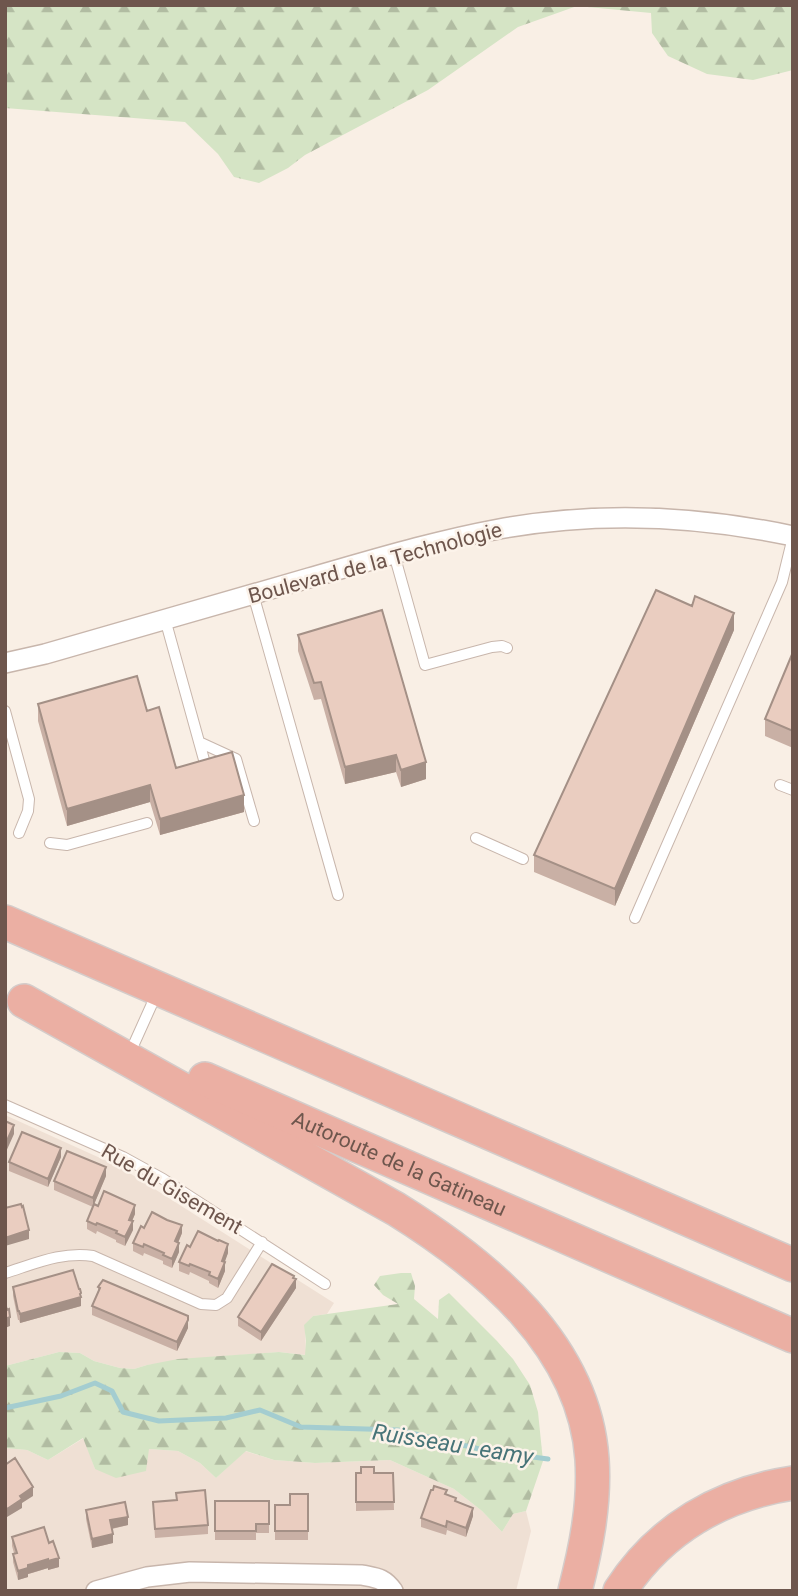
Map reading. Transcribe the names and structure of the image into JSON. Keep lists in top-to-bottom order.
{
  "streets": {
    "highway": ["Autoroute de la Gatineau"],
    "street": ["Boulevard de la Technologie"],
    "lane": ["Rue du Gisement"]
  },
  "water": ["Ruisseau Leamy"]
}
